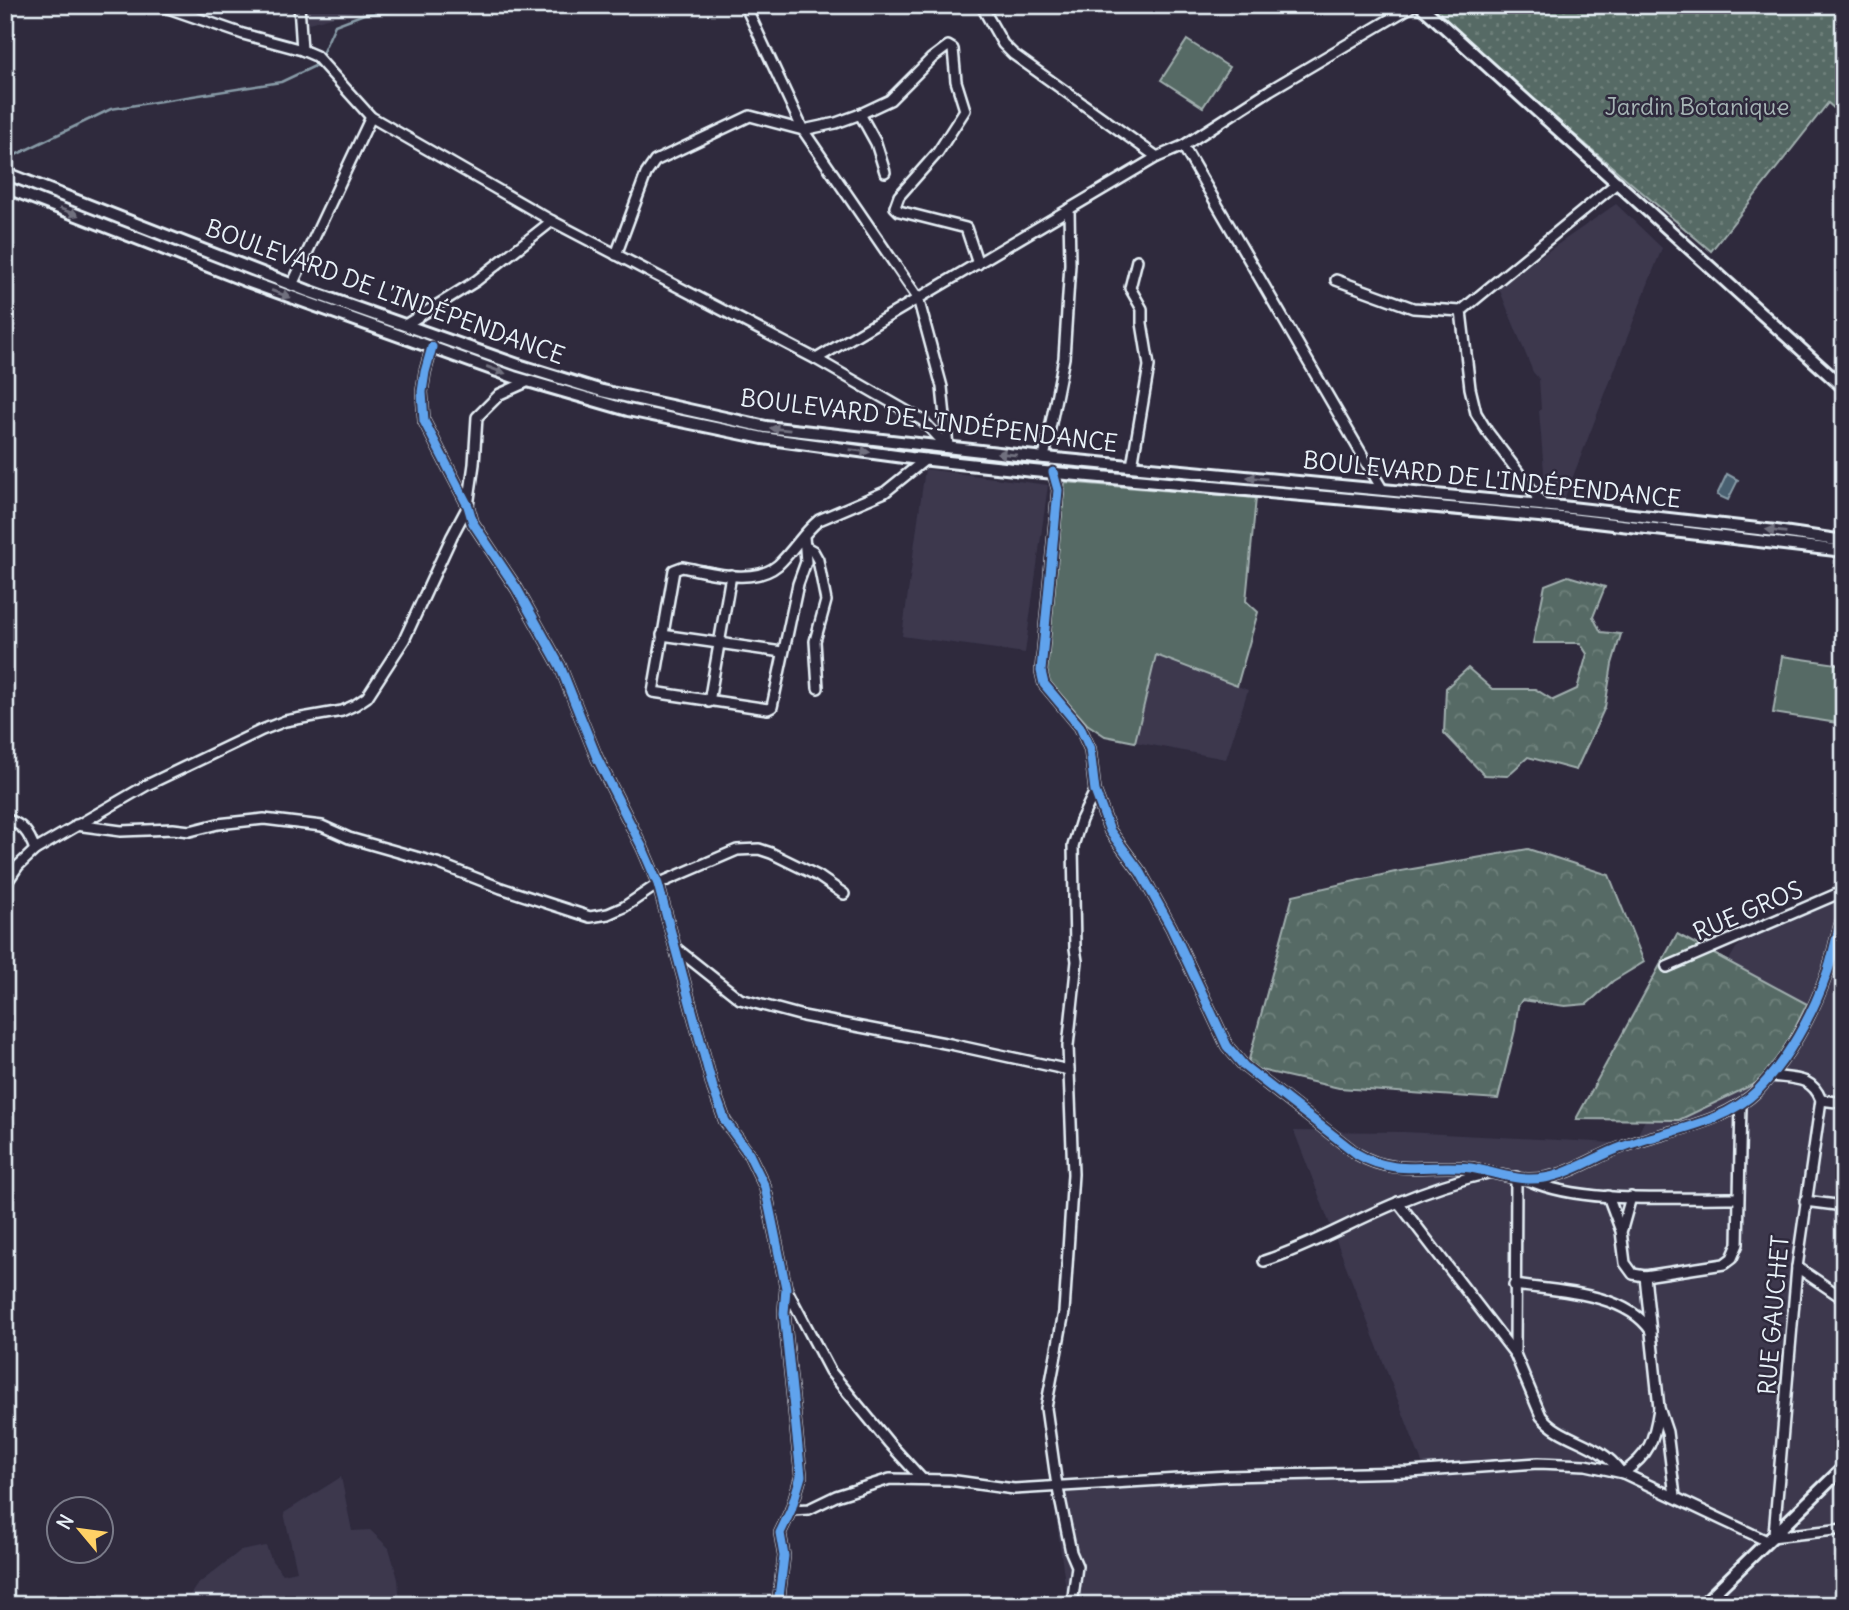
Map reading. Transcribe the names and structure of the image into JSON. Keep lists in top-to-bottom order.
{
  "streets": {
    "main road": ["BOULEVARD DE L'INDÉPENDANCE"],
    "street": ["RUE GROS", "RUE GAUCHET"]
  },
  "parks": ["Jardin Botanique"],
  "north": "top left"
}
